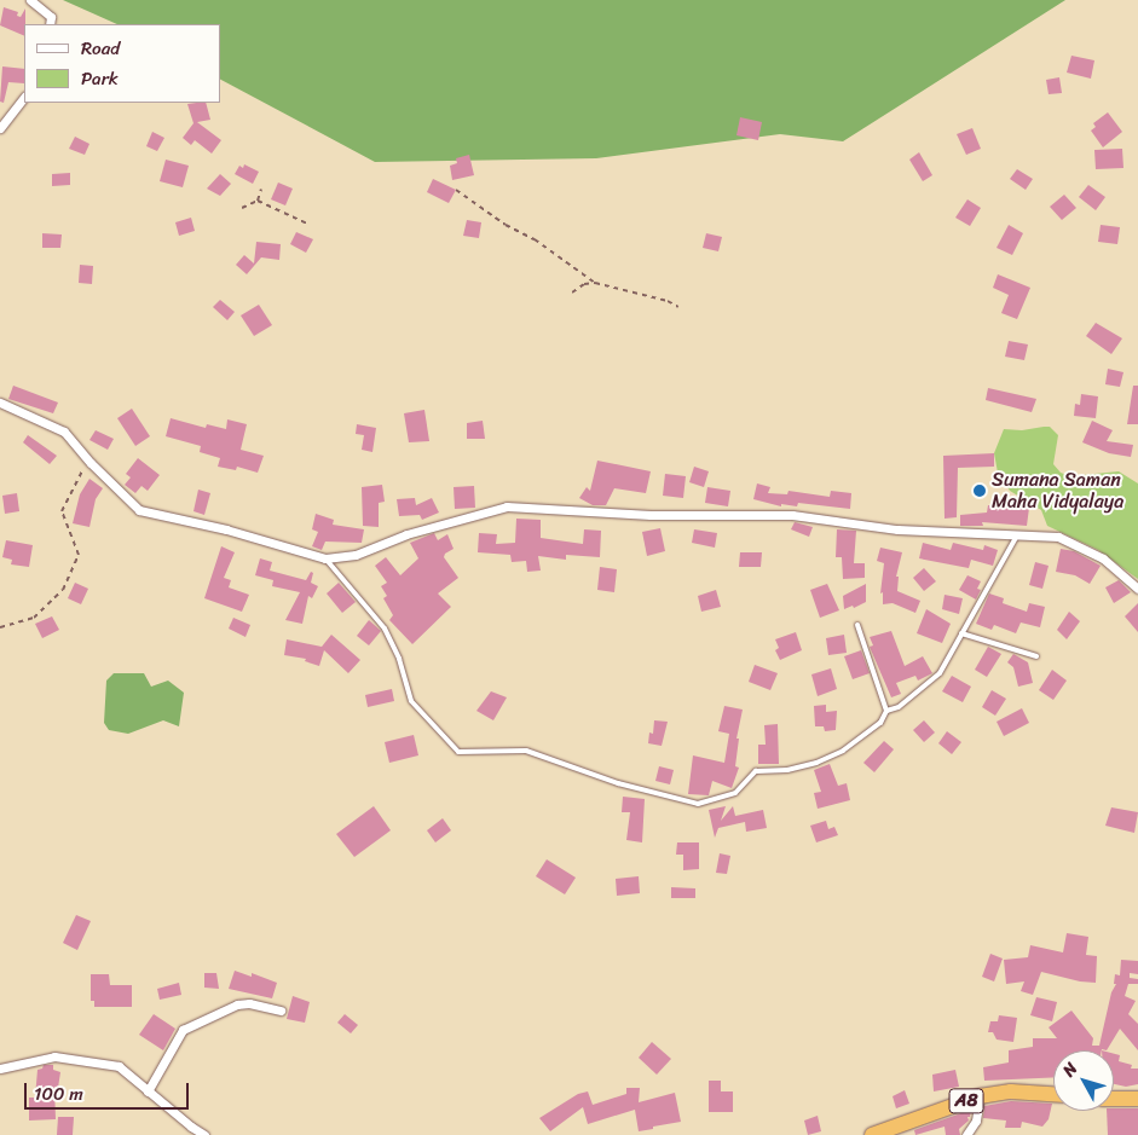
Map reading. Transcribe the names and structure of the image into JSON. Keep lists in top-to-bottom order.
{
  "streets": {
    "highway": ["A8"]
  },
  "places": ["Sumana Saman Maha Vidyalaya"],
  "legend": ["Road", "Park"],
  "scale_bar": "100 m",
  "north": "top left"
}
